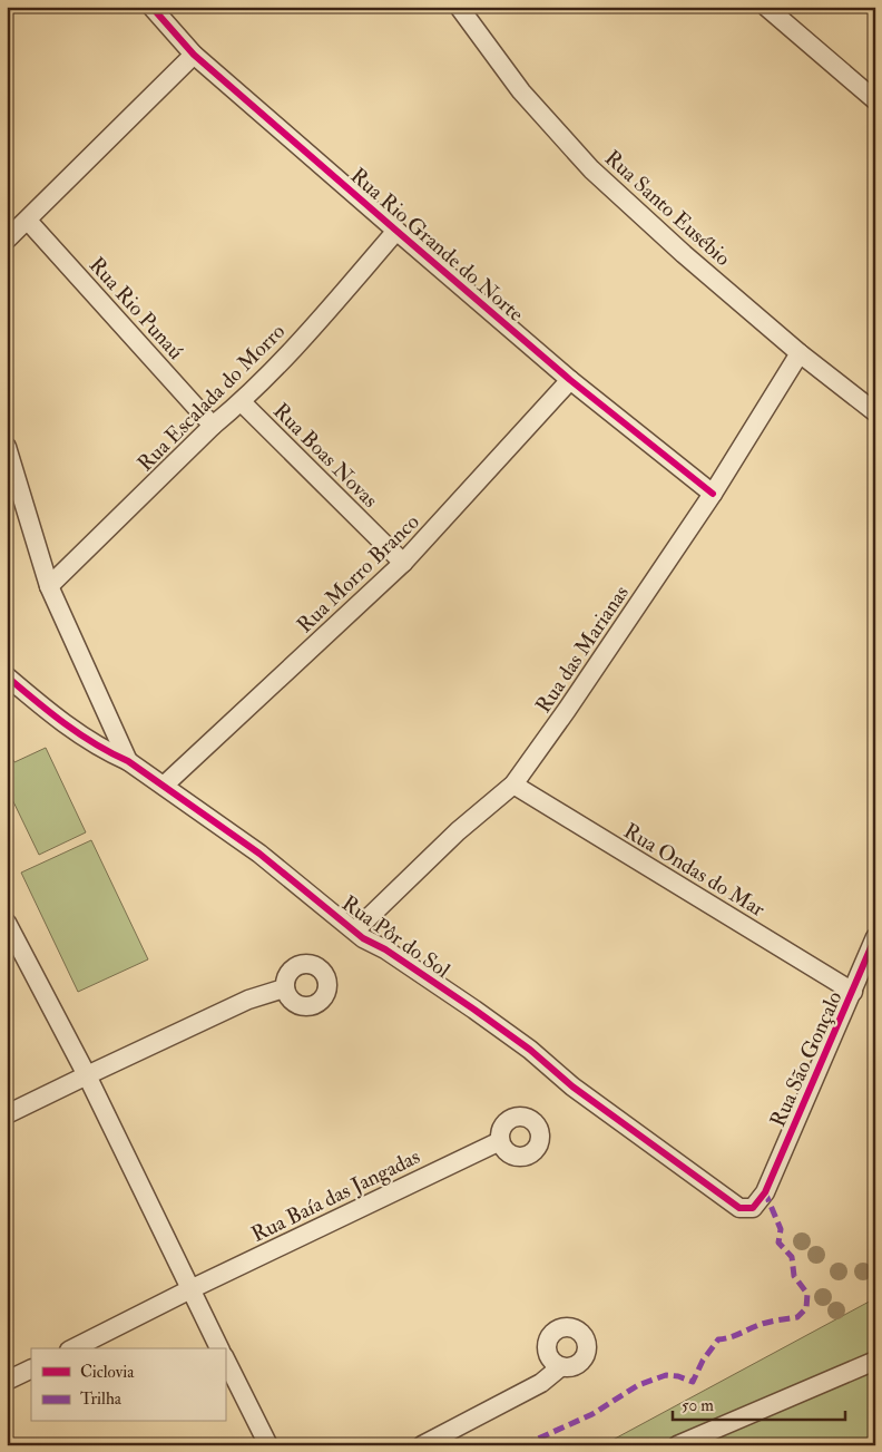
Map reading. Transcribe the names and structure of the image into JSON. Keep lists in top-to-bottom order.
{
  "streets": {
    "street": [
      "Rua Santo Eusébio",
      "Rua Rio Grande do Norte",
      "Rua Rio Punaú",
      "Rua Escalada do Morro",
      "Rua Boas Novas",
      "Rua Morro Branco",
      "Rua das Marianas",
      "Rua Ondas do Mar",
      "Rua Pôr do Sol",
      "Rua São Gonçalo",
      "Rua Baía das Jangadas"
    ]
  },
  "crossings": [
    ["Rua Santo Eusébio", "Rua das Marianas"],
    ["Rua Rio Grande do Norte", "Rua Escalada do Morro"],
    ["Rua Rio Grande do Norte", "Rua Morro Branco"],
    ["Rua Rio Grande do Norte", "Rua das Marianas"],
    ["Rua Rio Punaú", "Rua Escalada do Morro"],
    ["Rua Escalada do Morro", "Rua Boas Novas"],
    ["Rua Boas Novas", "Rua Morro Branco"],
    ["Rua Morro Branco", "Rua Pôr do Sol"],
    ["Rua das Marianas", "Rua Ondas do Mar"],
    ["Rua das Marianas", "Rua Pôr do Sol"],
    ["Rua Ondas do Mar", "Rua São Gonçalo"],
    ["Rua Pôr do Sol", "Rua São Gonçalo"]
  ],
  "legend": ["Ciclovia", "Trilha"],
  "scale_bar": "50 m"
}
